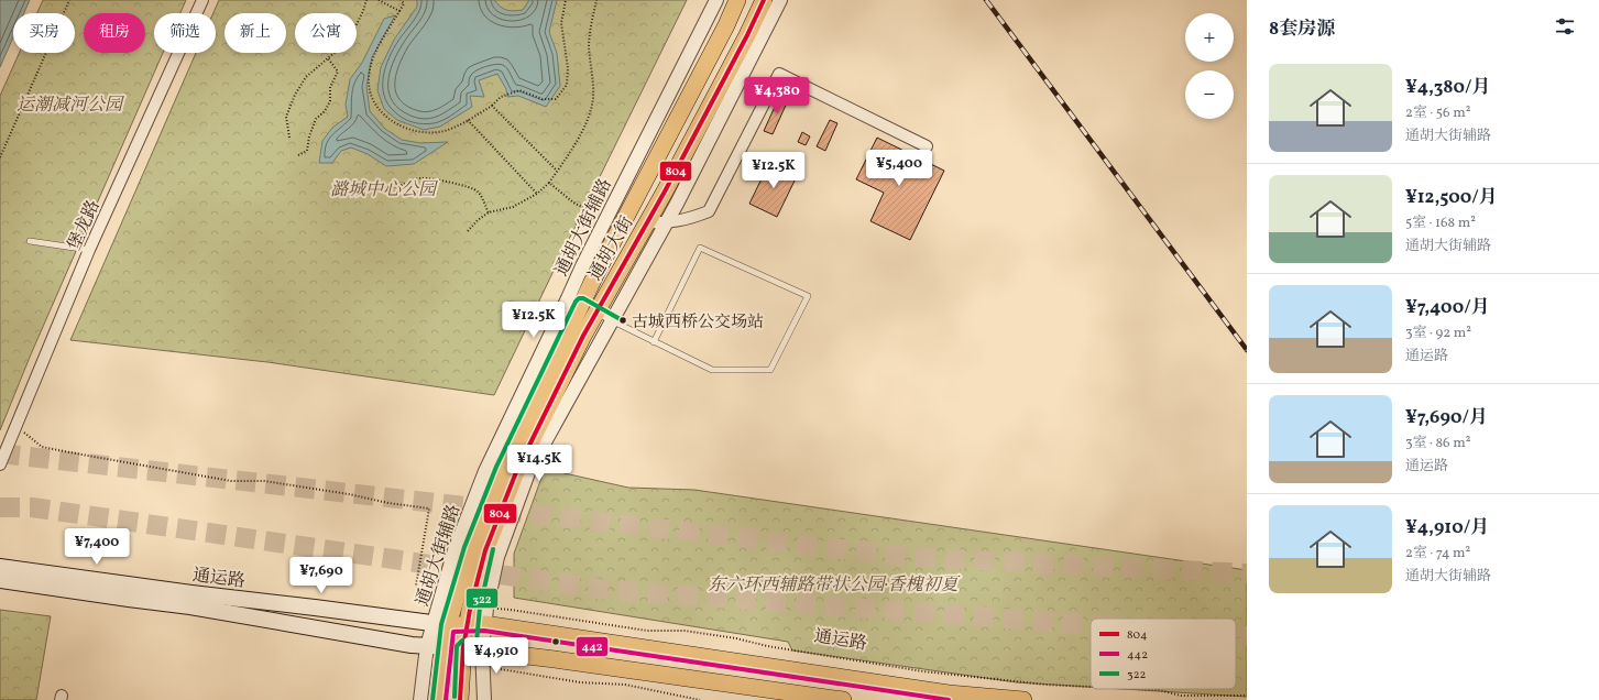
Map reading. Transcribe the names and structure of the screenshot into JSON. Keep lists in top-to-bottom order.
{
  "streets": {
    "main road": ["通胡大街", "通运路"],
    "street": ["堡龙路", "通胡大街辅路"]
  },
  "crossings": [
    ["通胡大街辅路", "通胡大街"],
    ["通胡大街辅路", "通运路"],
    ["通胡大街", "通运路"]
  ],
  "parks": ["运潮减河公园", "潞城中心公园", "东六环西辅路带状公园·香槐初夏"],
  "places": ["古城西桥公交场站"],
  "lines": ["transit line 804", "transit line 322", "transit line 442"],
  "legend": ["804", "442", "322"],
  "page": {
    "heading": "8套房源",
    "map_buttons": ["+", "−"],
    "chip": [
      "买房",
      "租房",
      "筛选",
      "新上",
      "公寓"
    ],
    "list": [
      {
        "name": "¥4,380/月",
        "note": "2室 · 56 m² · 通胡大街辅路"
      },
      {
        "name": "¥12,500/月",
        "note": "5室 · 168 m² · 通胡大街辅路"
      },
      {
        "name": "¥7,400/月",
        "note": "3室 · 92 m² · 通运路"
      },
      {
        "name": "¥7,690/月",
        "note": "3室 · 86 m² · 通运路"
      },
      {
        "name": "¥4,910/月",
        "note": "2室 · 74 m² · 通胡大街辅路"
      }
    ],
    "price": [
      "¥4,380",
      "¥5,400",
      "¥12.5K",
      "¥12.5K",
      "¥14.5K",
      "¥7,400",
      "¥7,690",
      "¥4,910"
    ]
  }
}
